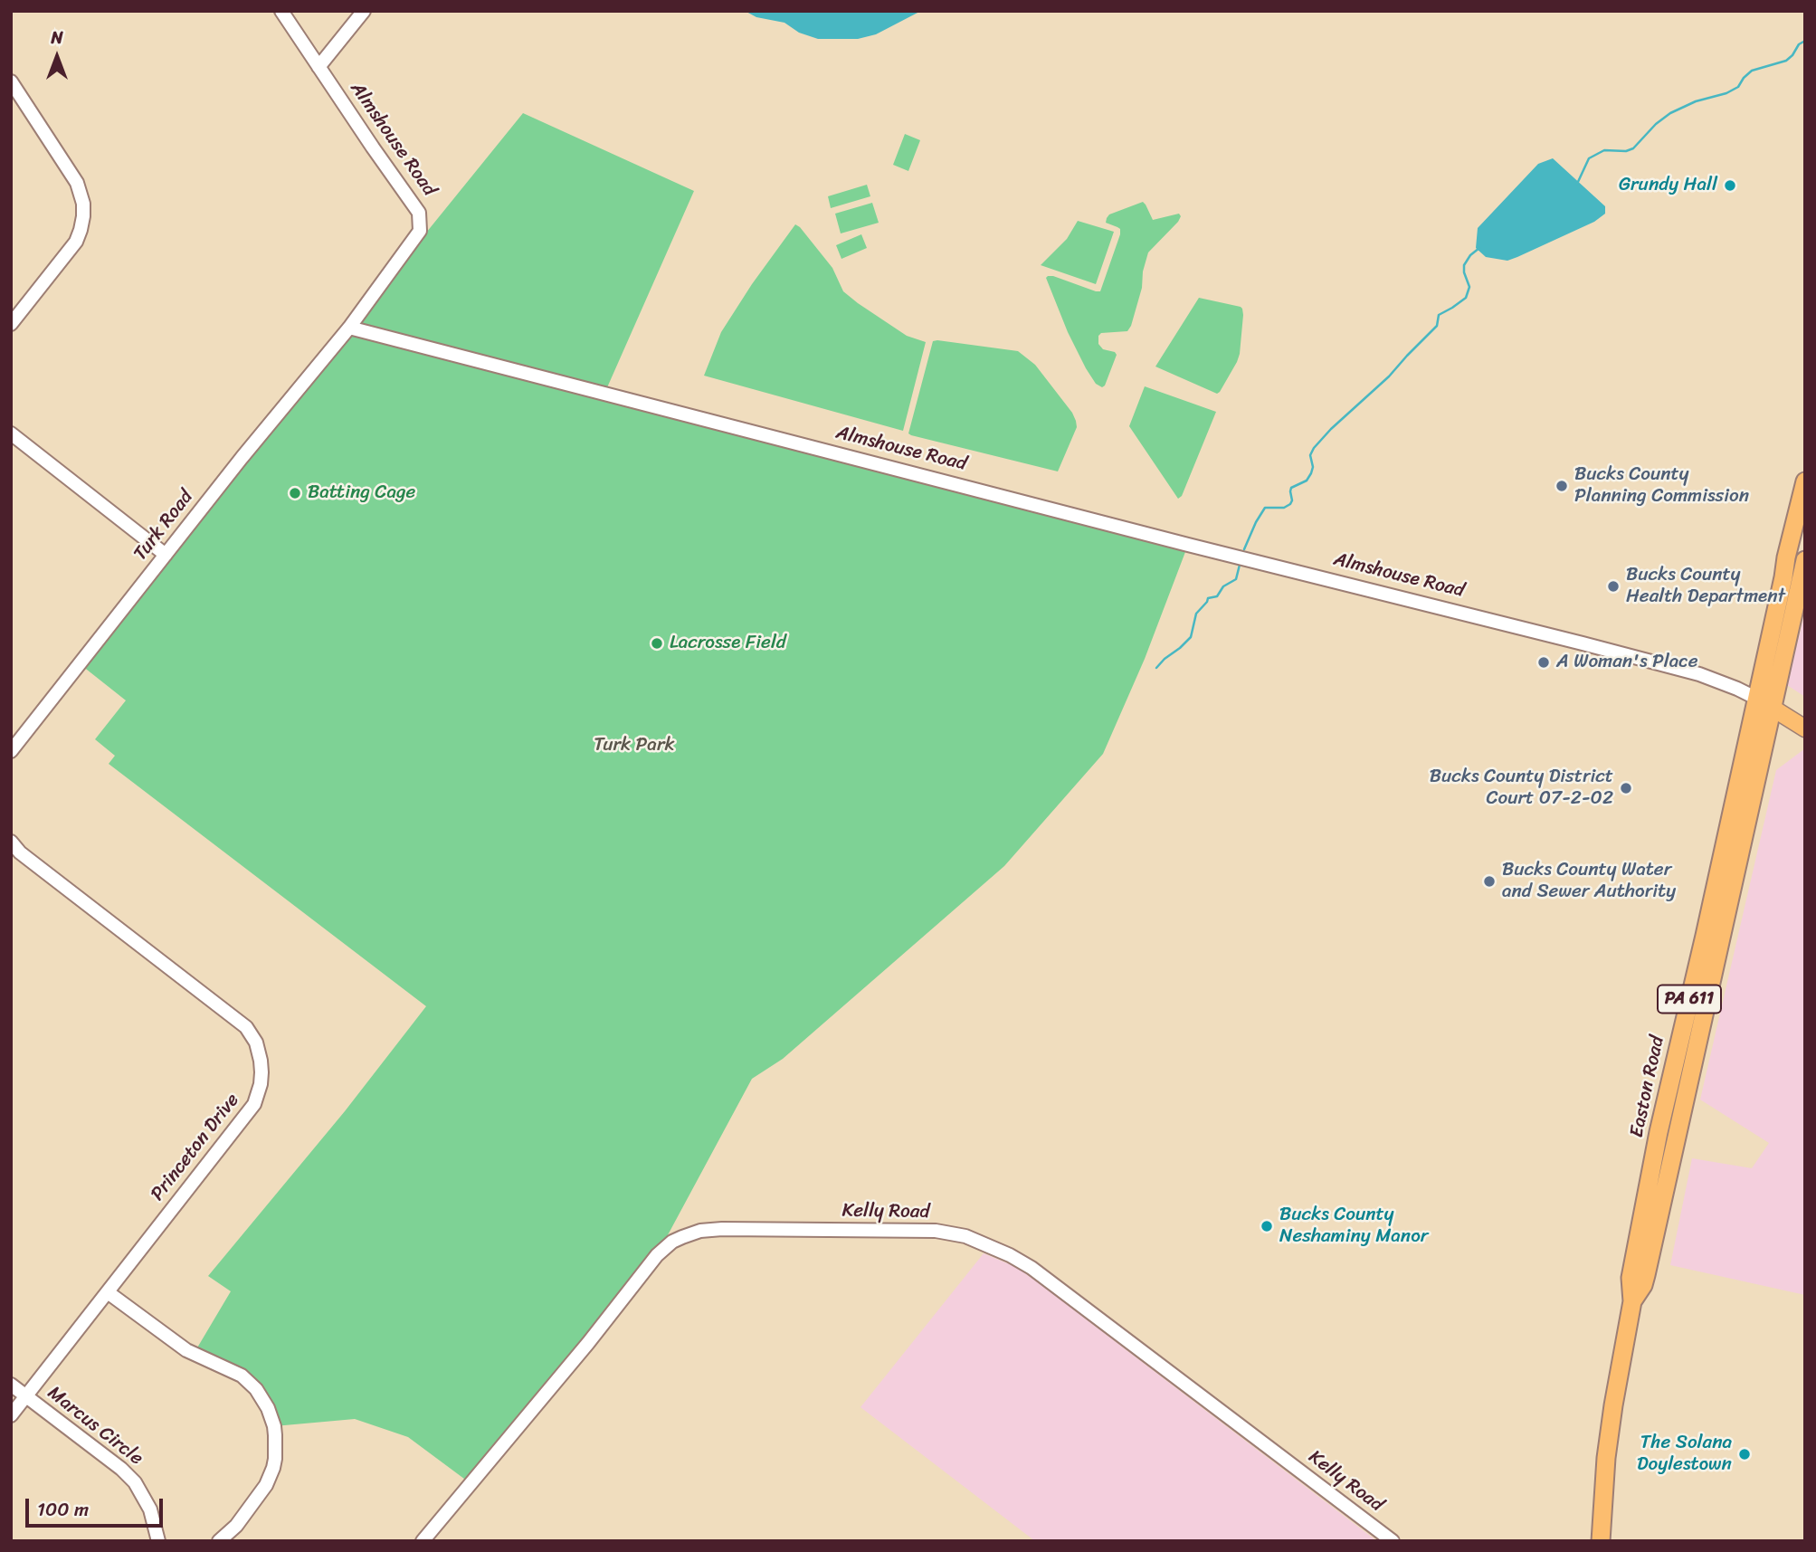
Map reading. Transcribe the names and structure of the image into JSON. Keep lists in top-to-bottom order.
{
  "streets": {
    "highway": ["PA 611", "Easton Road"],
    "main road": ["Almshouse Road"],
    "street": [
      "Turk Road",
      "Princeton Drive",
      "Kelly Road",
      "Marcus Circle"
    ]
  },
  "crossings": [
    ["Almshouse Road", "Turk Road"],
    ["Almshouse Road", "PA 611"],
    ["Almshouse Road", "Easton Road"],
    ["PA 611", "Easton Road"],
    ["Princeton Drive", "Marcus Circle"]
  ],
  "parks": ["Turk Park"],
  "places": [
    "Grundy Hall",
    "Bucks County Planning Commission",
    "Batting Cage",
    "Bucks County Health Department",
    "Lacrosse Field",
    "A Woman's Place",
    "Bucks County District Court 07-2-02",
    "Bucks County Water and Sewer Authority",
    "Bucks County Neshaminy Manor",
    "The Solana Doylestown"
  ],
  "scale_bar": "100 m",
  "north": "top"
}
